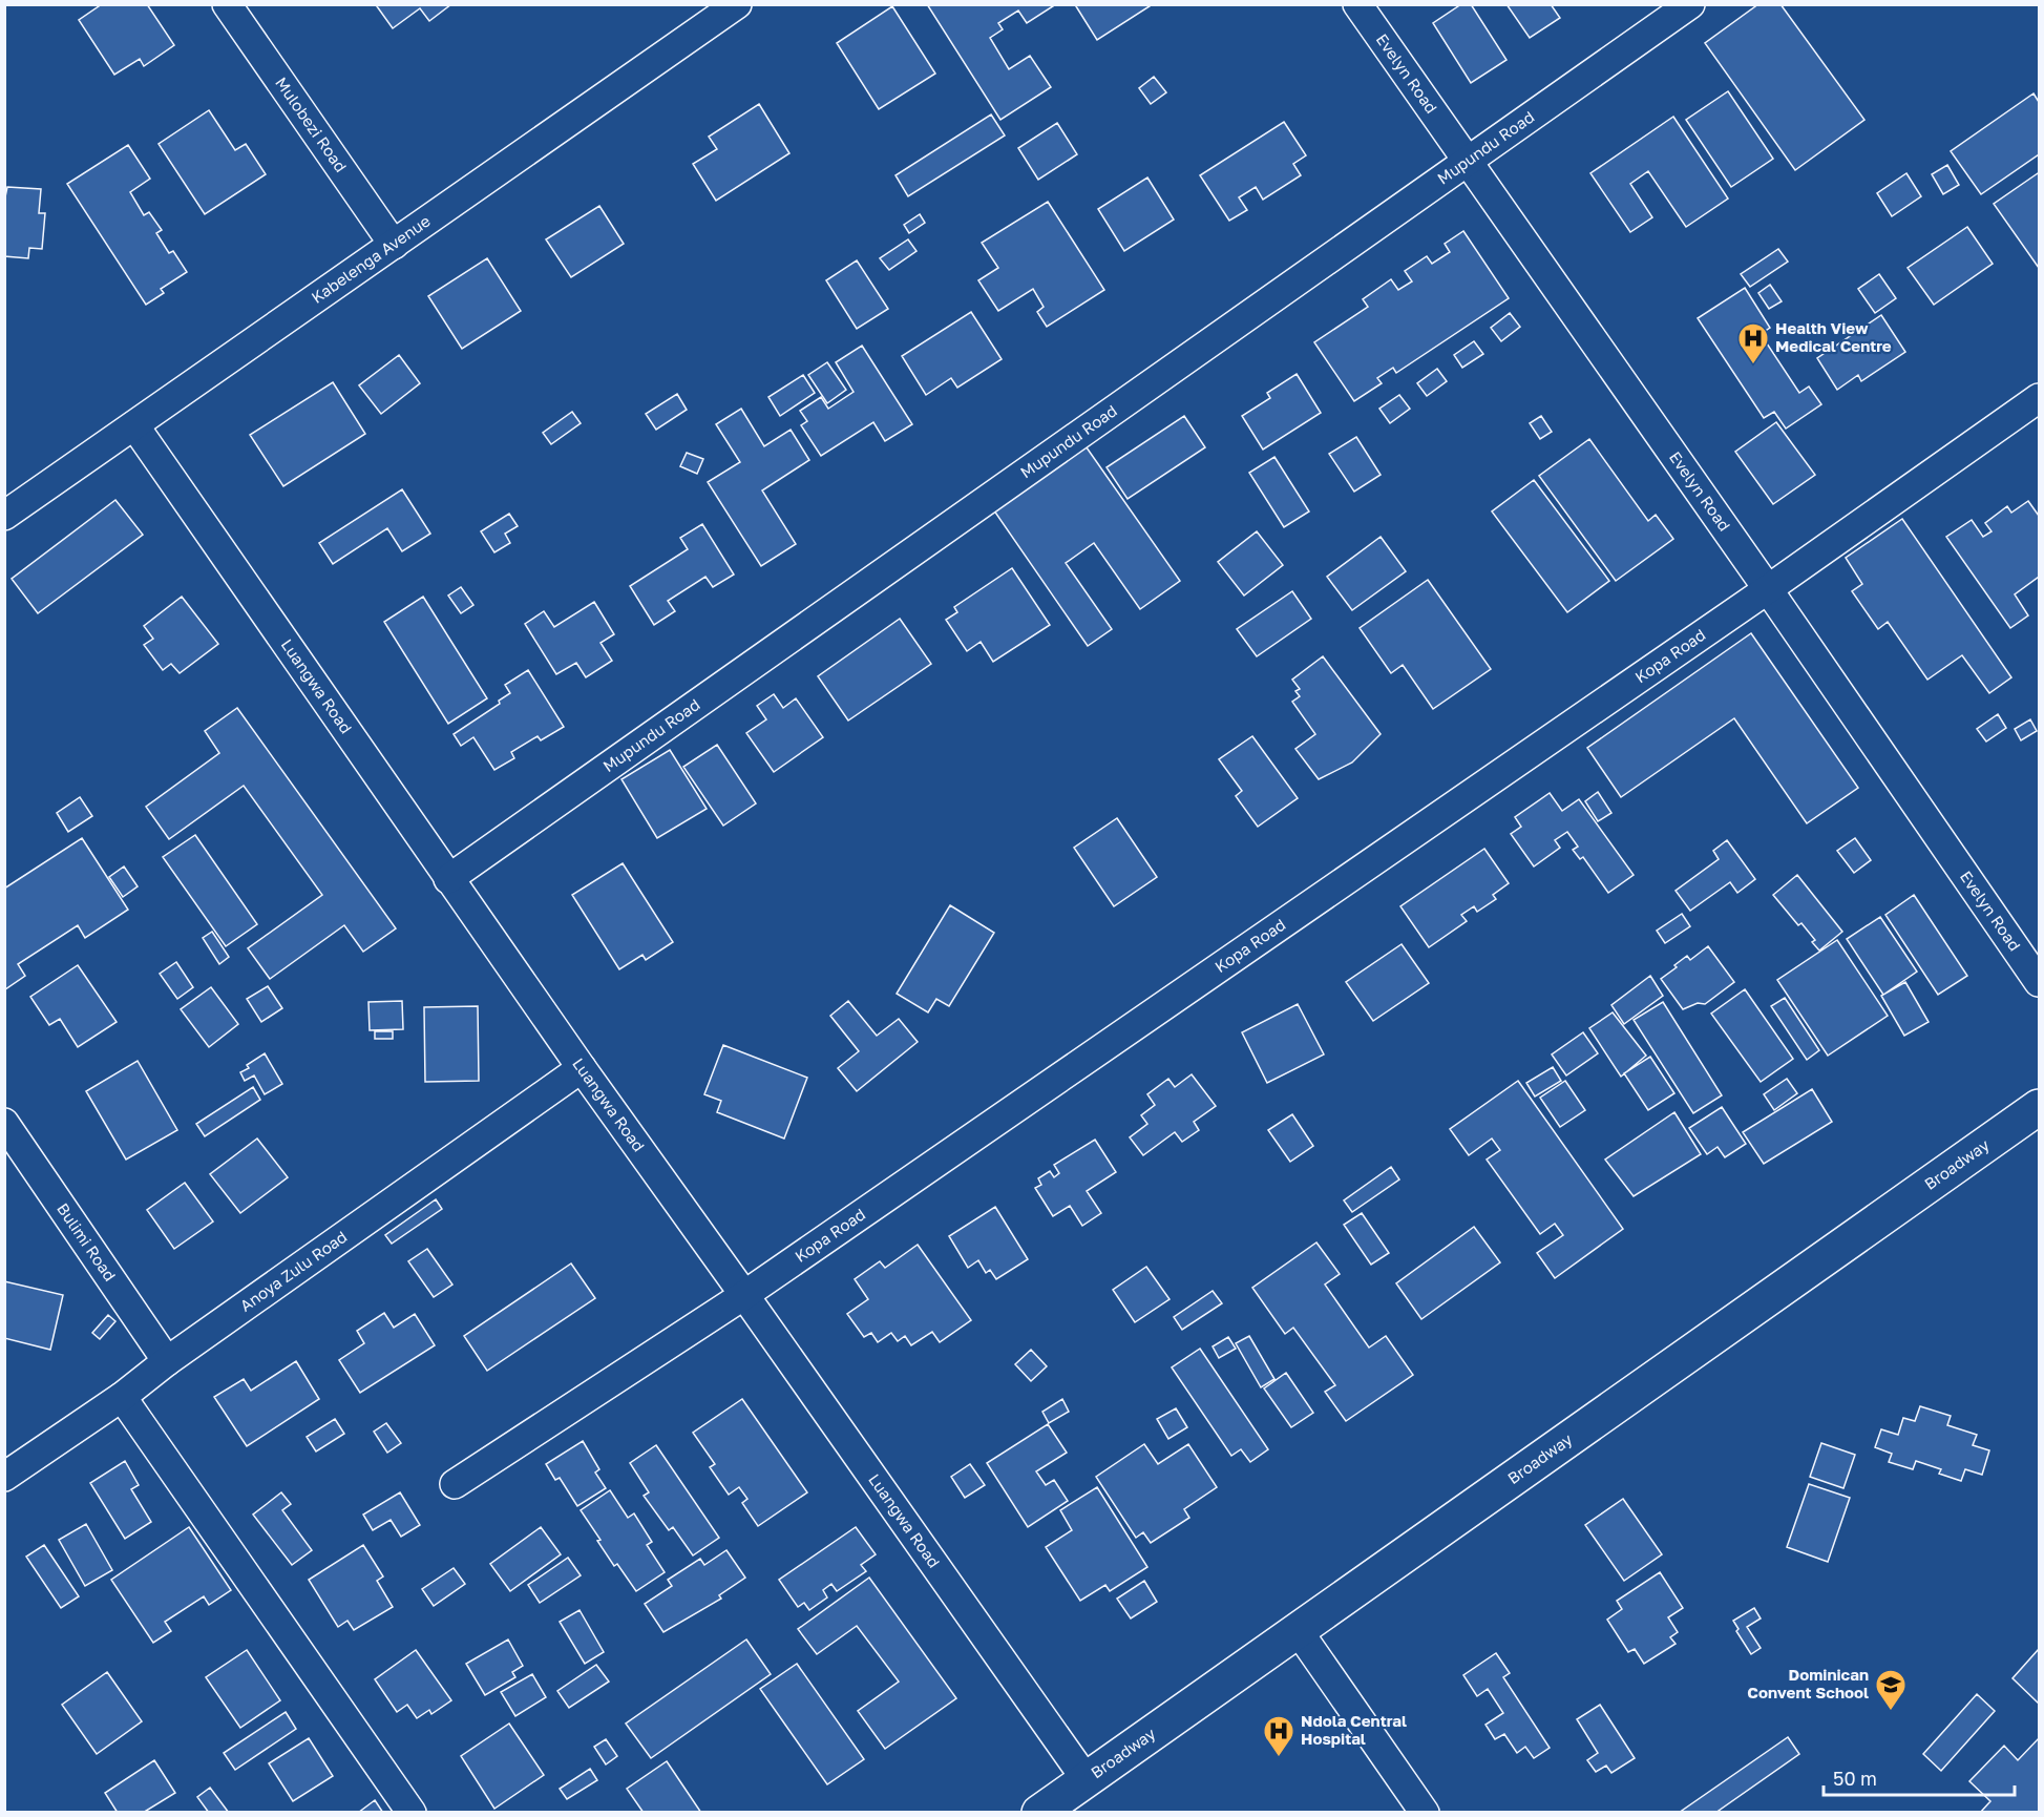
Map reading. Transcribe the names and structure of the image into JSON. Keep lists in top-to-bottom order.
{
  "streets": {
    "main road": ["Broadway"],
    "street": [
      "Evelyn Road",
      "Mulobezi Road",
      "Mupundu Road",
      "Kabelenga Avenue",
      "Kopa Road",
      "Luangwa Road",
      "Bulimi Road",
      "Anoya Zulu Road"
    ]
  },
  "crossings": [
    ["Evelyn Road", "Mupundu Road"],
    ["Evelyn Road", "Kopa Road"],
    ["Mulobezi Road", "Kabelenga Avenue"],
    ["Mupundu Road", "Luangwa Road"],
    ["Kabelenga Avenue", "Luangwa Road"],
    ["Kopa Road", "Luangwa Road"],
    ["Luangwa Road", "Broadway"],
    ["Luangwa Road", "Anoya Zulu Road"],
    ["Bulimi Road", "Anoya Zulu Road"]
  ],
  "places": {
    "hospital": ["Health View Medical Centre", "Ndola Central Hospital"],
    "school or university": ["Dominican Convent School"]
  },
  "scale_bar": "50 m"
}
